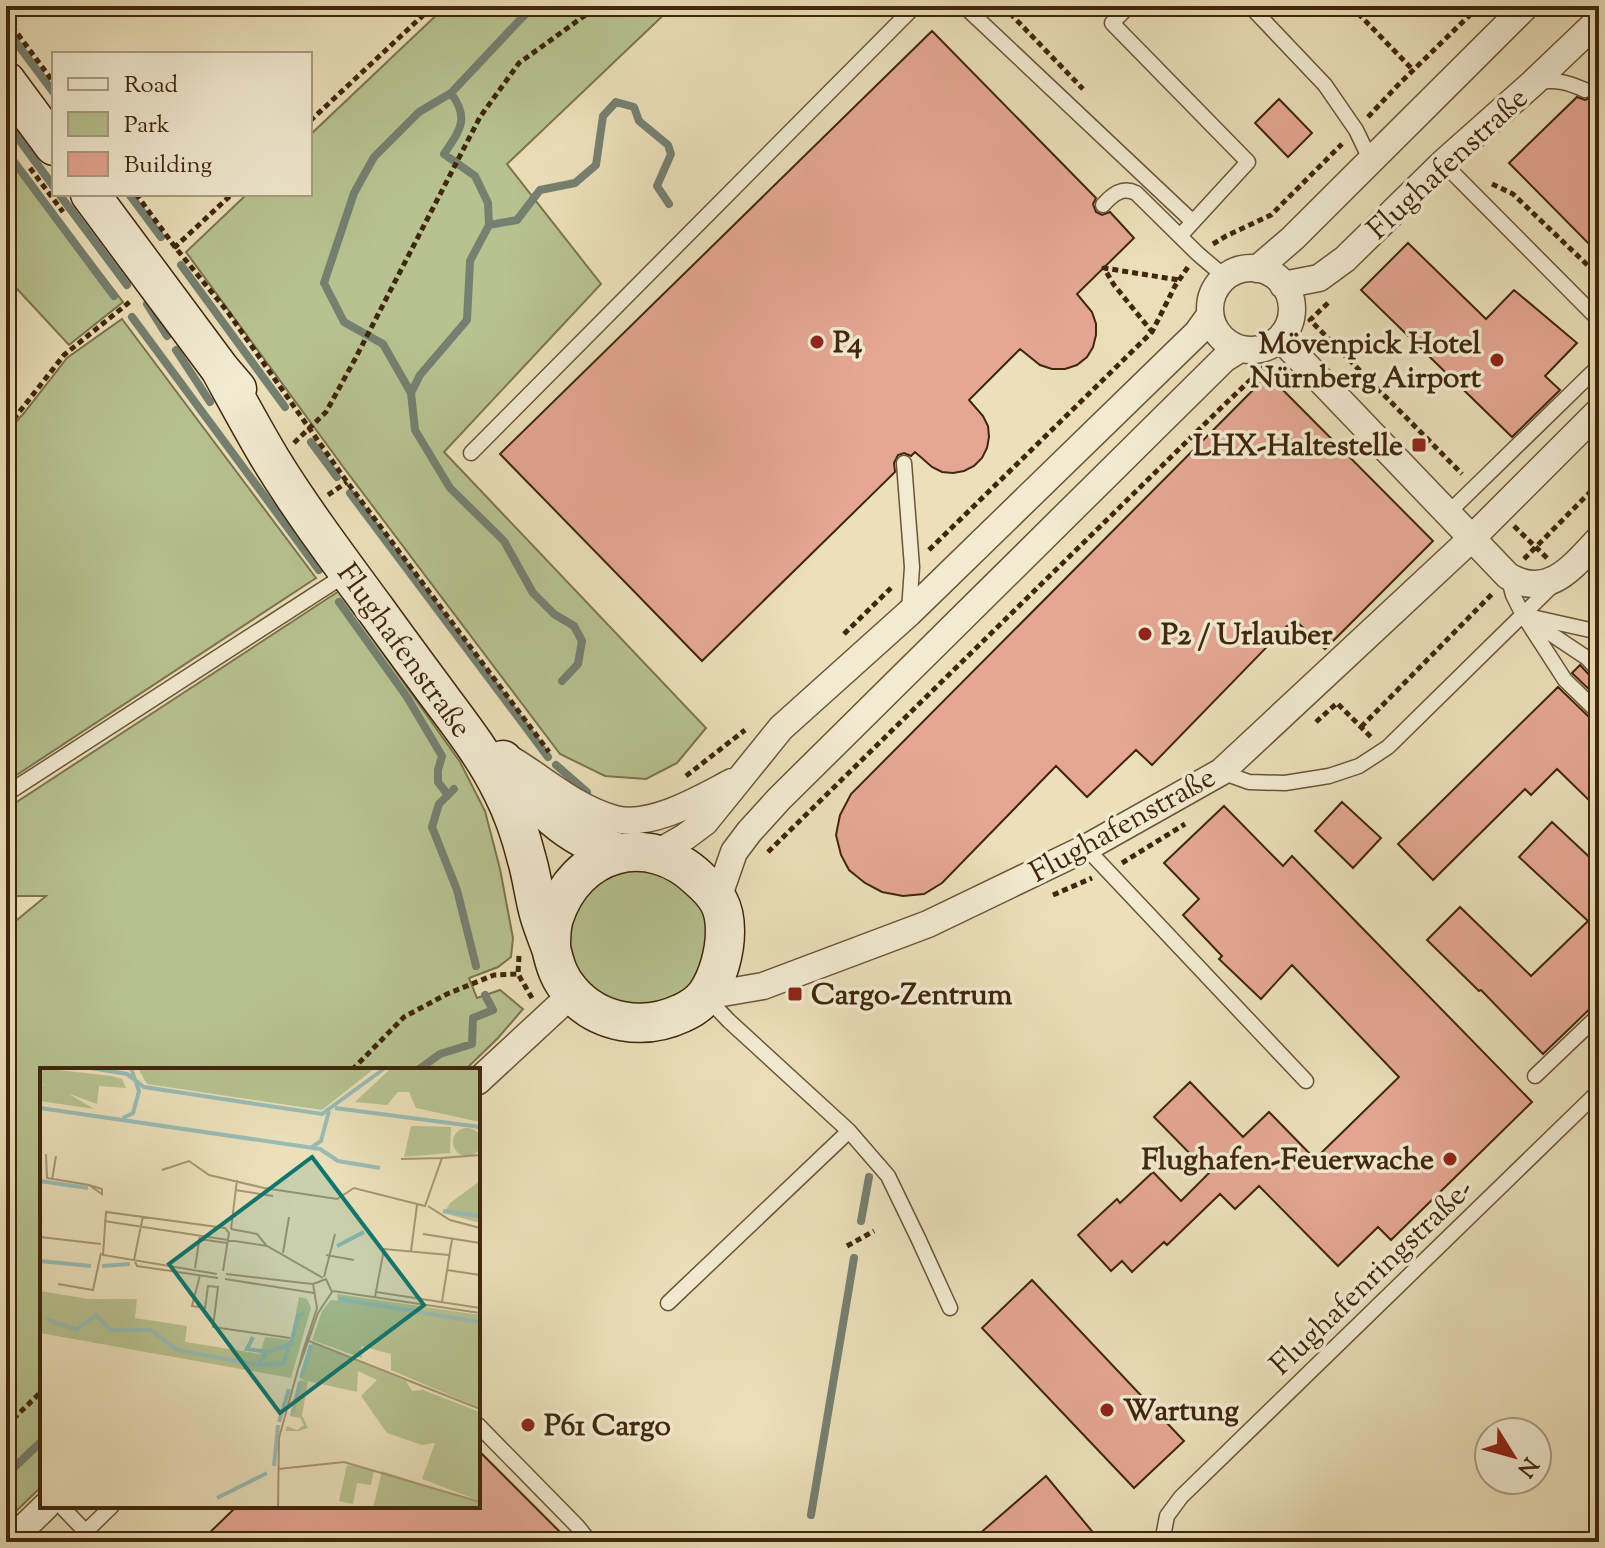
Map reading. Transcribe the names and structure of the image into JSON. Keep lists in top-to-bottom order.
{
  "streets": {
    "main road": ["Flughafenstraße"],
    "lane": ["Flughafenringstraße-"]
  },
  "places": {
    "other": [
      "P4",
      "Mövenpick Hotel Nürnberg Airport",
      "P2 / Urlauber",
      "Flughafen-Feuerwache",
      "Wartung",
      "P61 Cargo"
    ],
    "transit": ["LHX-Haltestelle", "Cargo-Zentrum"]
  },
  "legend": ["Road", "Park", "Building"],
  "north": "bottom right"
}
